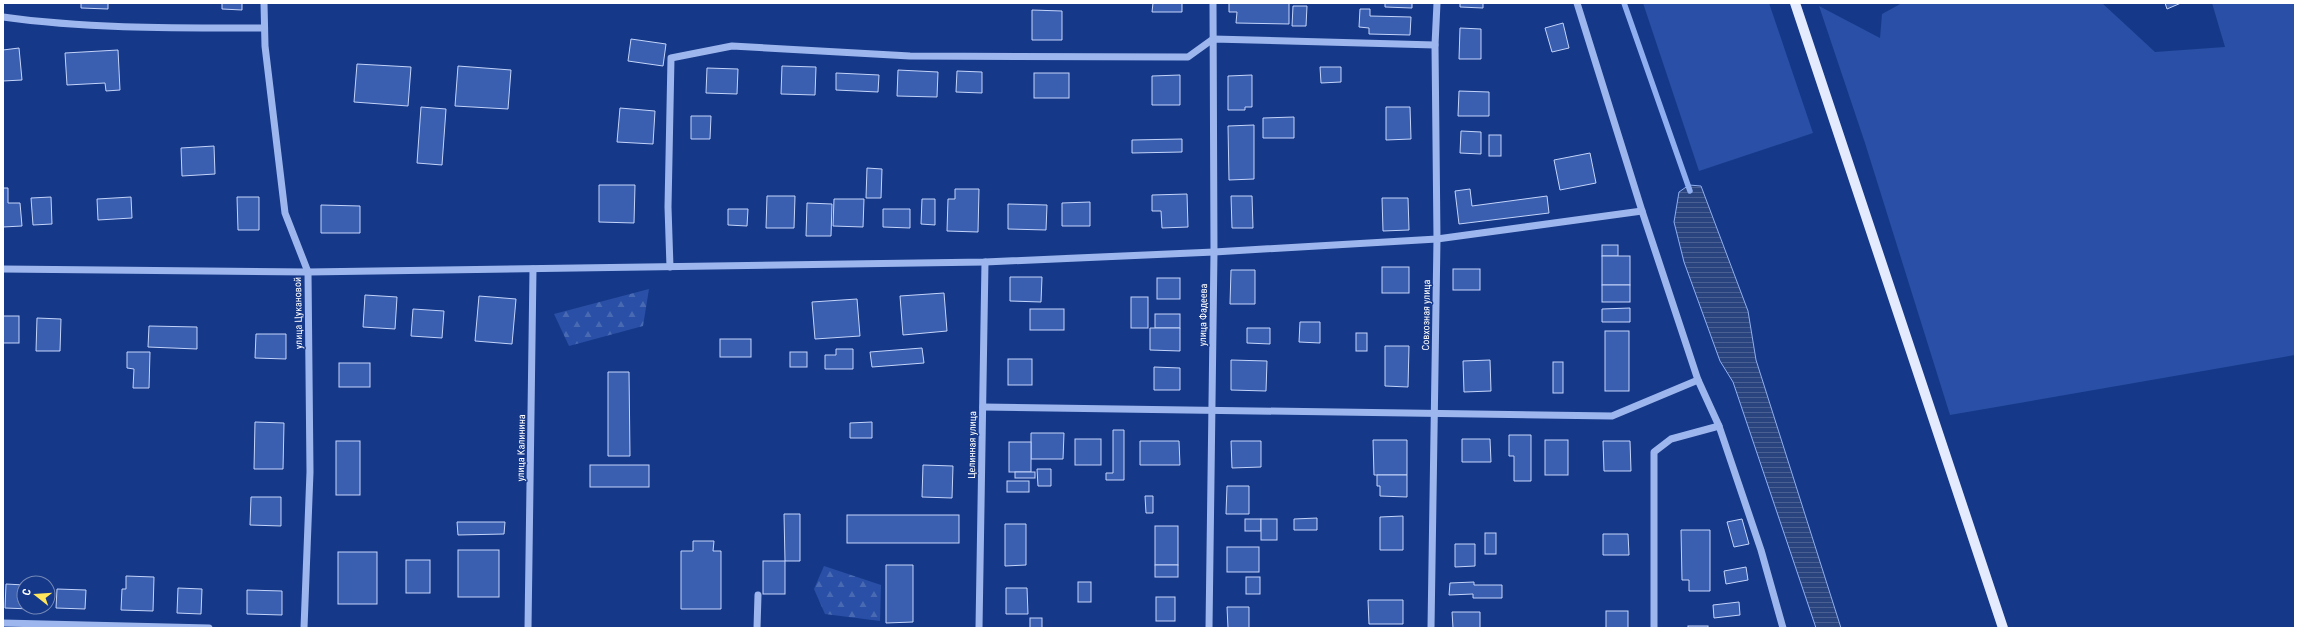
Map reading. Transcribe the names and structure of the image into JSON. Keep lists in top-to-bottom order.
{
  "streets": {
    "street": [
      "улица Цукановой",
      "улица Фадеева",
      "Совхозная улица",
      "Целинная улица",
      "улица Калинина"
    ]
  },
  "north": "left"
}
